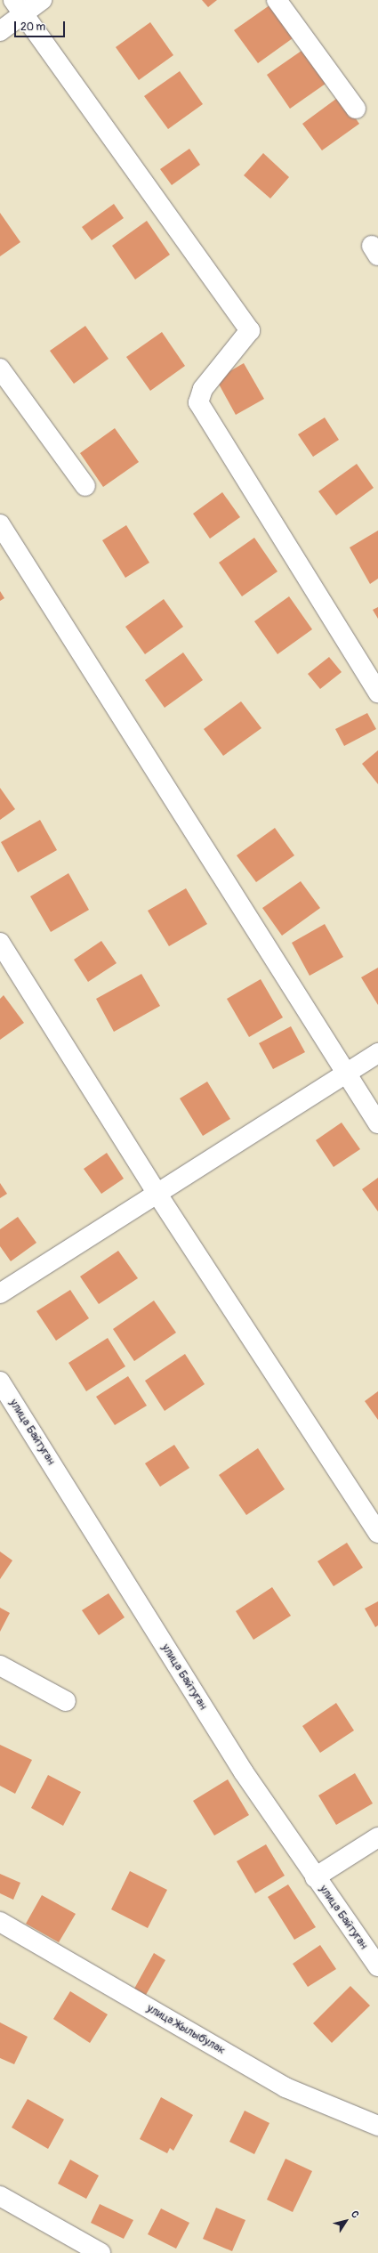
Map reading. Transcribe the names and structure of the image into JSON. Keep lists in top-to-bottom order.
{
  "streets": {
    "street": ["улица Байтуган", "улица Жылыбулак"]
  },
  "scale_bar": "20 m",
  "north": "top right"
}
